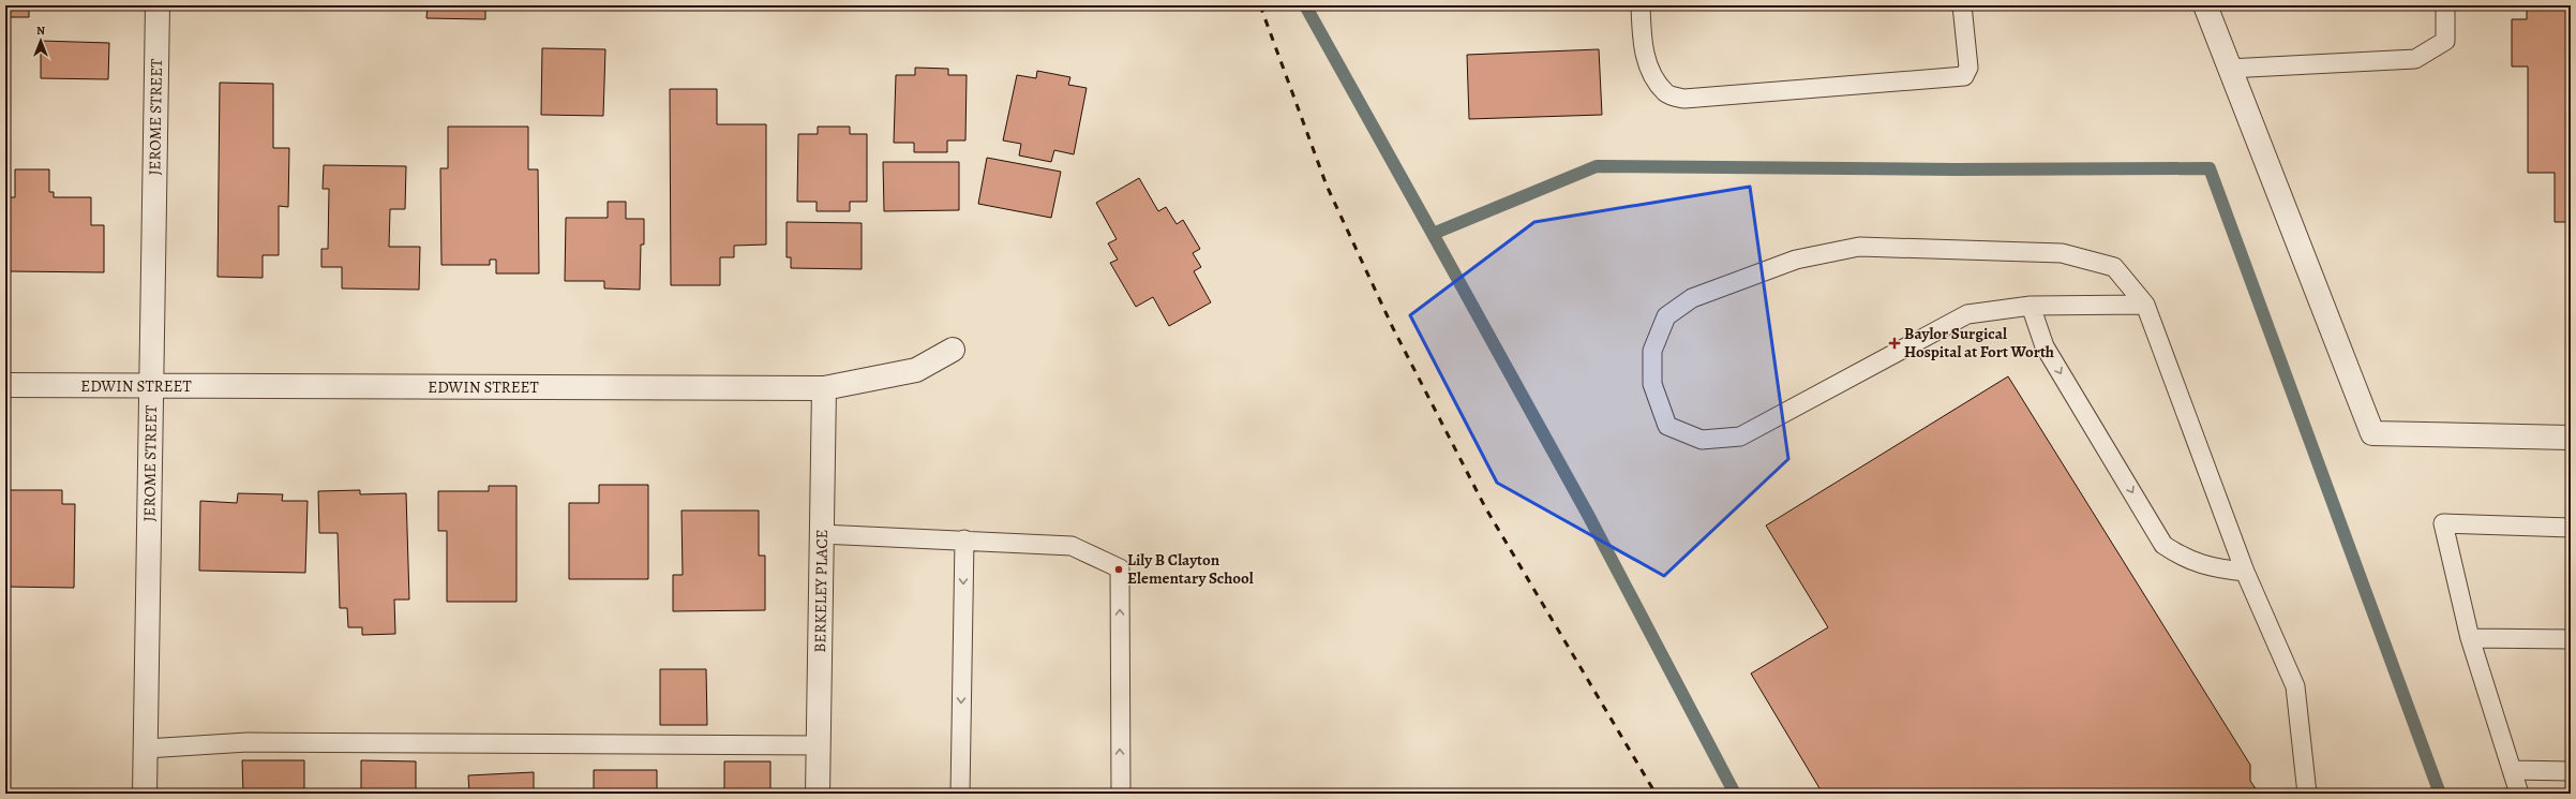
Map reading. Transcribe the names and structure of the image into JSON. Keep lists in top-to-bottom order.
{
  "streets": {
    "street": ["JEROME STREET", "EDWIN STREET", "BERKELEY PLACE"]
  },
  "crossings": [
    ["JEROME STREET", "EDWIN STREET"],
    ["EDWIN STREET", "BERKELEY PLACE"]
  ],
  "places": {
    "health": ["Baylor Surgical Hospital at Fort Worth"],
    "other": ["Lily B Clayton Elementary School"]
  },
  "north": "top"
}
